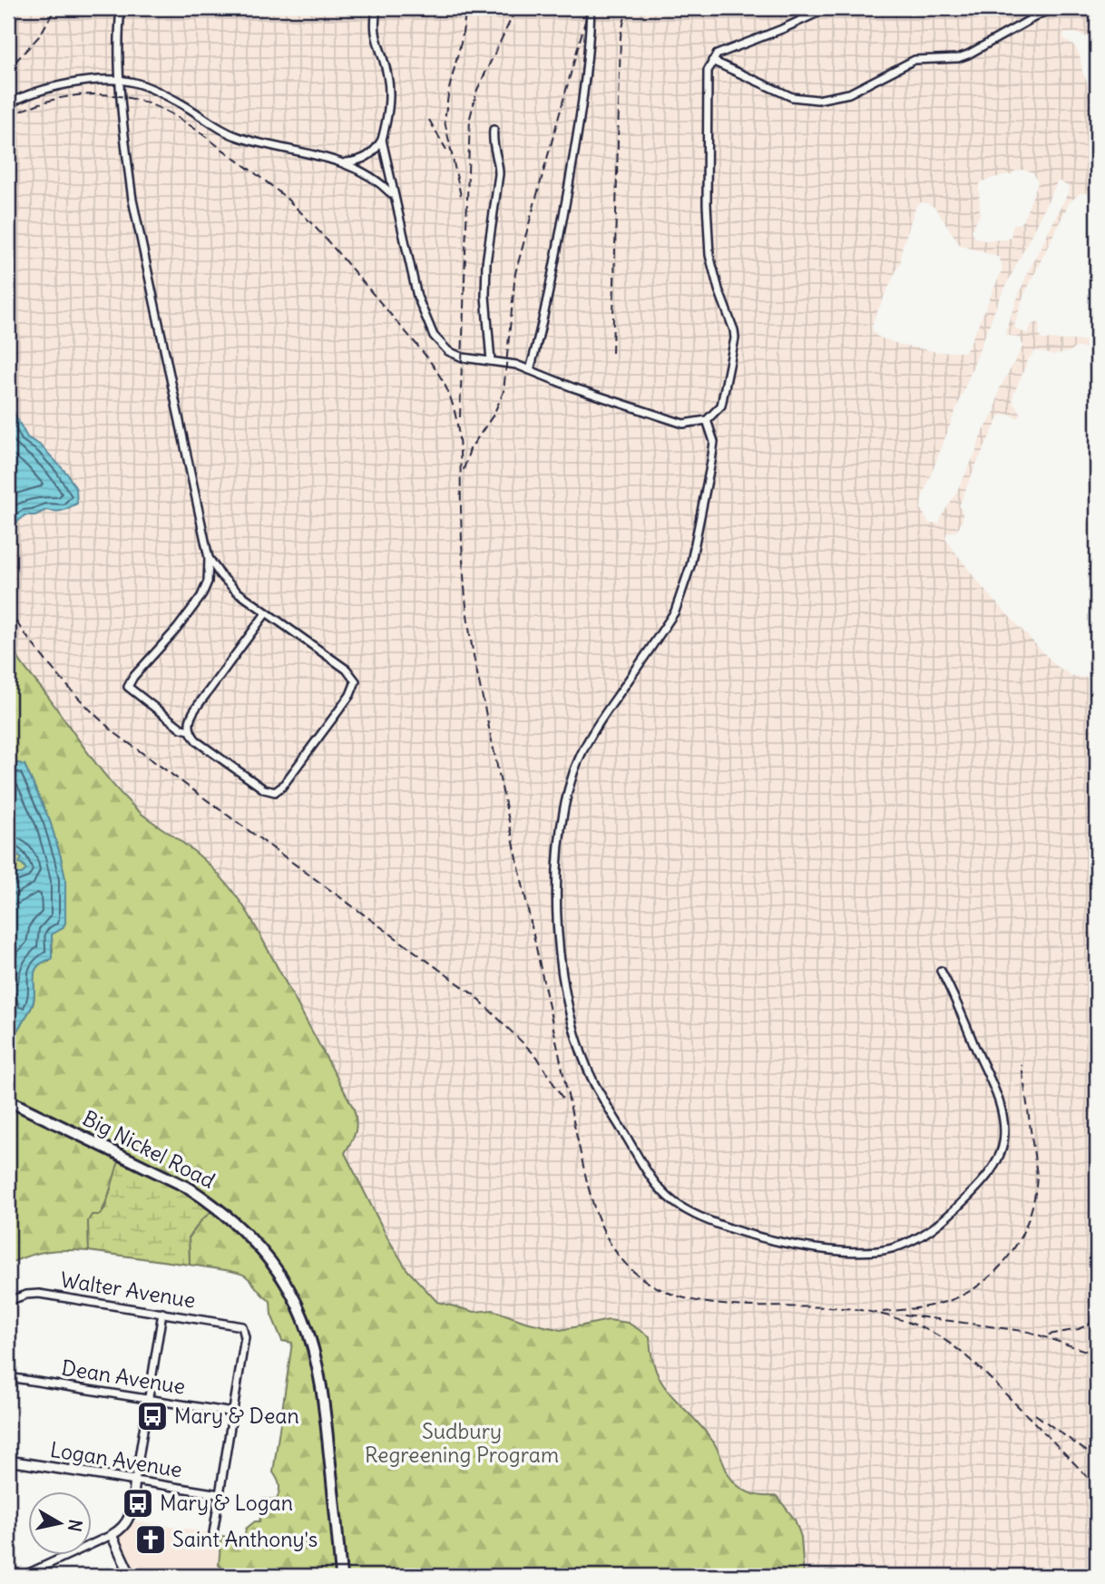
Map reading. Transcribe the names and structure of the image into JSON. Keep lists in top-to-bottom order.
{
  "streets": {
    "main road": ["Big Nickel Road"],
    "street": ["Walter Avenue", "Dean Avenue", "Logan Avenue"]
  },
  "crossings": [
    ["Walter Avenue", "Dean Avenue"]
  ],
  "parks": ["Sudbury Regreening Program"],
  "places": {
    "bus stop": ["Mary & Dean", "Mary & Logan"],
    "church": ["Saint Anthony's"]
  },
  "north": "right"
}
